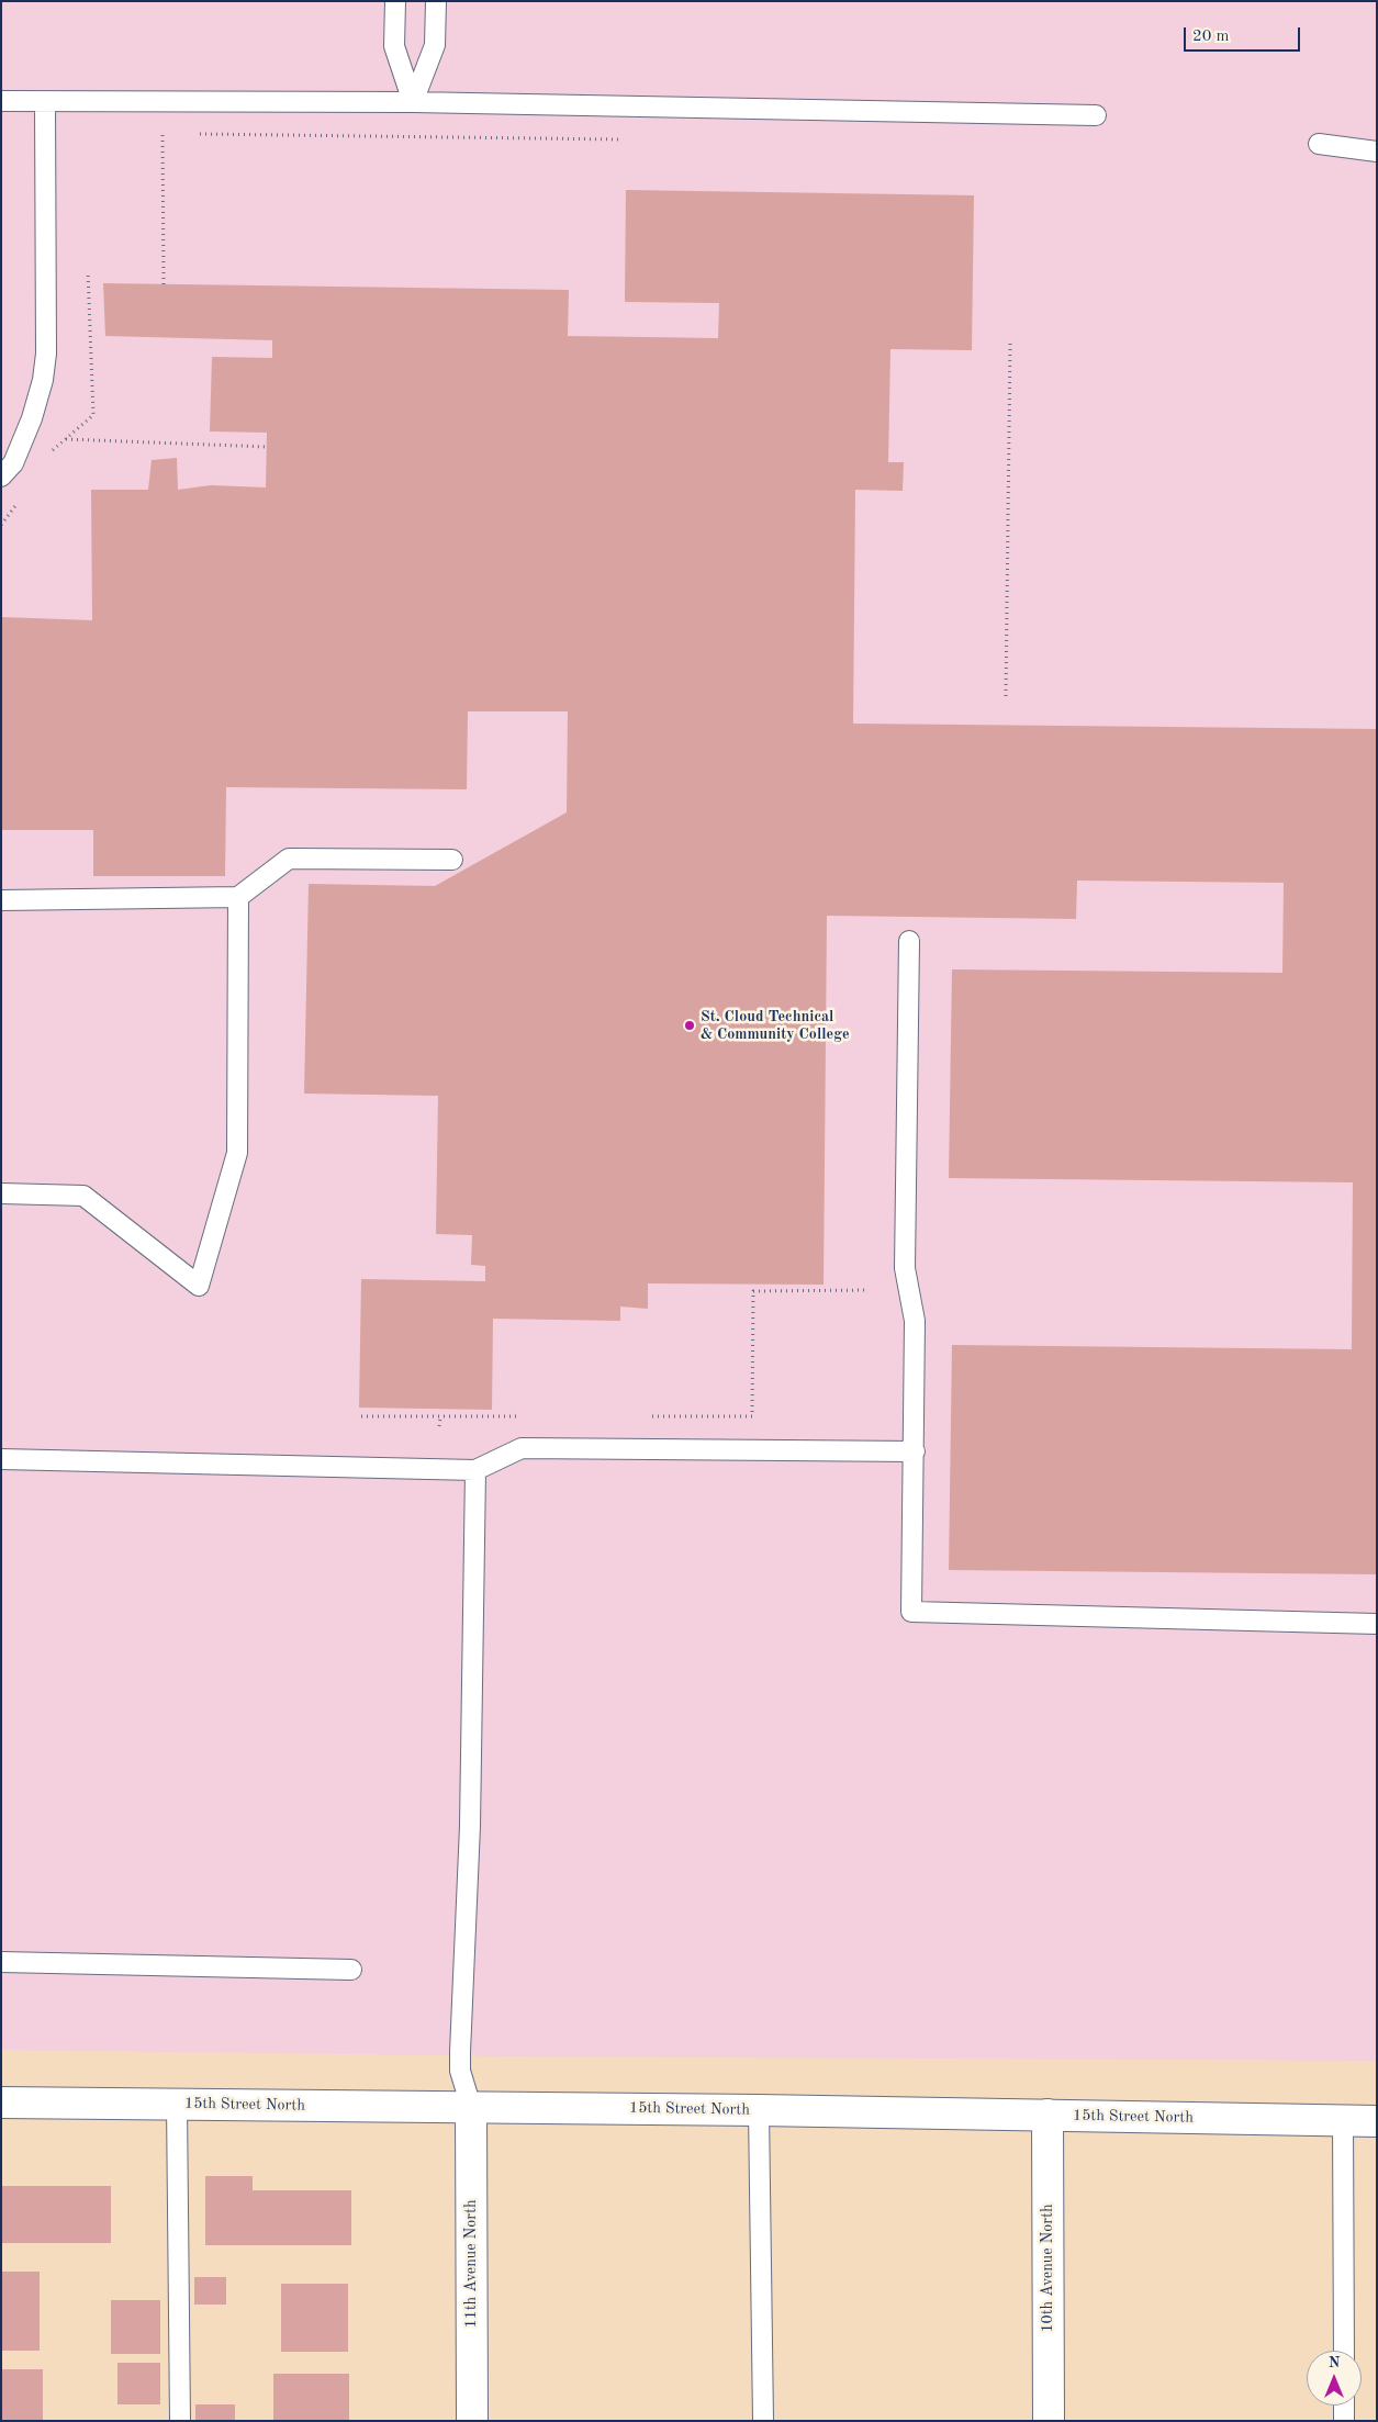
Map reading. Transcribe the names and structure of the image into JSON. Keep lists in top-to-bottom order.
{
  "streets": {
    "street": ["15th Street North", "11th Avenue North", "10th Avenue North"]
  },
  "crossings": [
    ["15th Street North", "11th Avenue North"],
    ["15th Street North", "10th Avenue North"]
  ],
  "places": ["St. Cloud Technical & Community College"],
  "scale_bar": "20 m",
  "north": "top"
}
